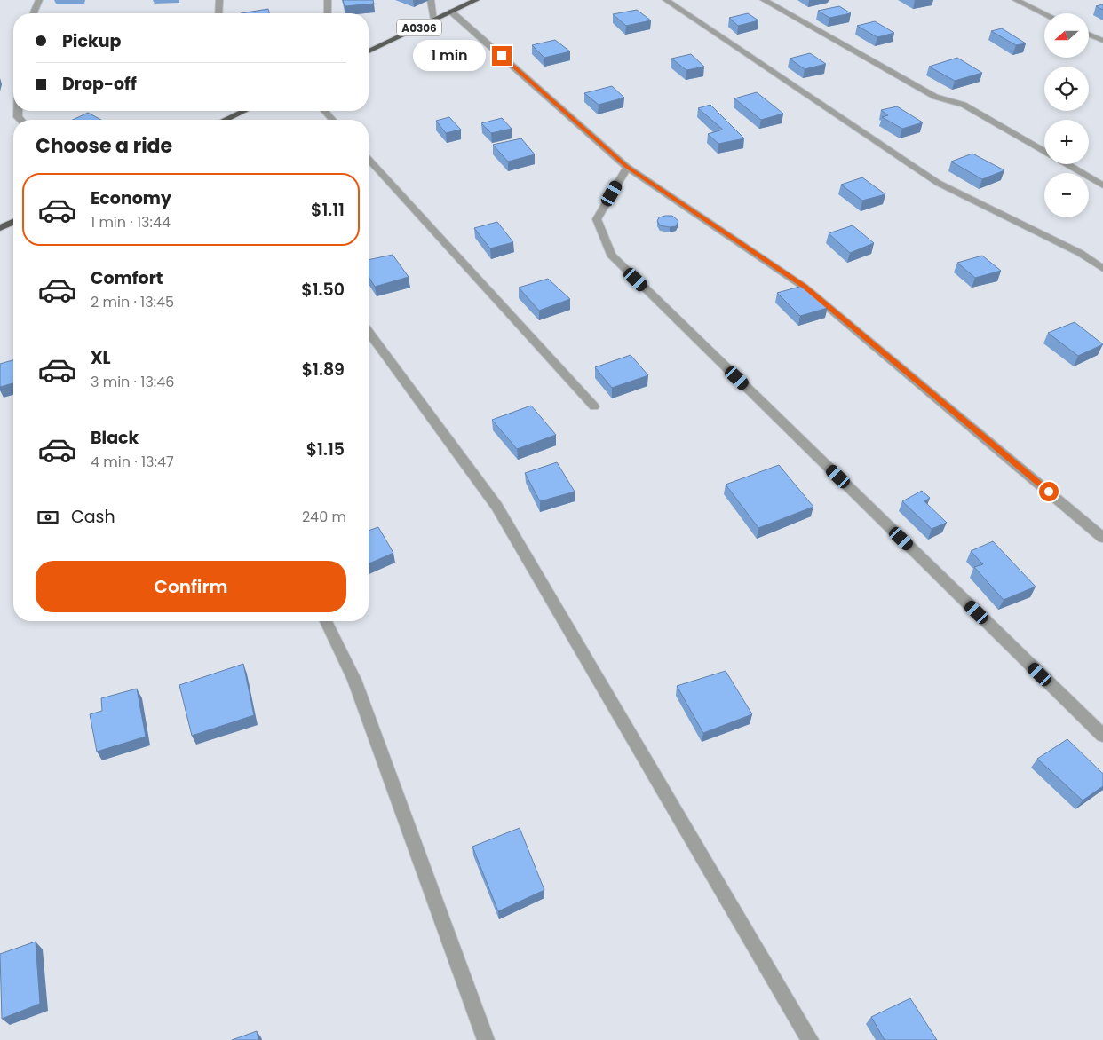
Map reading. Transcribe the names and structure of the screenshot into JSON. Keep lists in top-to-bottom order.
{
  "streets": {
    "highway": ["A0306"]
  },
  "north": "left",
  "page": {
    "map_buttons": ["+", "−"],
    "banner": ["Pickup", "Drop-off"],
    "bubble": "1 min",
    "heading": "Choose a ride",
    "list": [
      {
        "name": "Economy",
        "note": "1 min · 13:44",
        "value": "$1.11"
      },
      {
        "name": "Comfort",
        "note": "2 min · 13:45",
        "value": "$1.50"
      },
      {
        "name": "XL",
        "note": "3 min · 13:46",
        "value": "$1.89"
      },
      {
        "name": "Black",
        "note": "4 min · 13:47",
        "value": "$1.15"
      }
    ],
    "pay": ["Cash", "240 m"],
    "buttons": "Confirm"
  }
}
